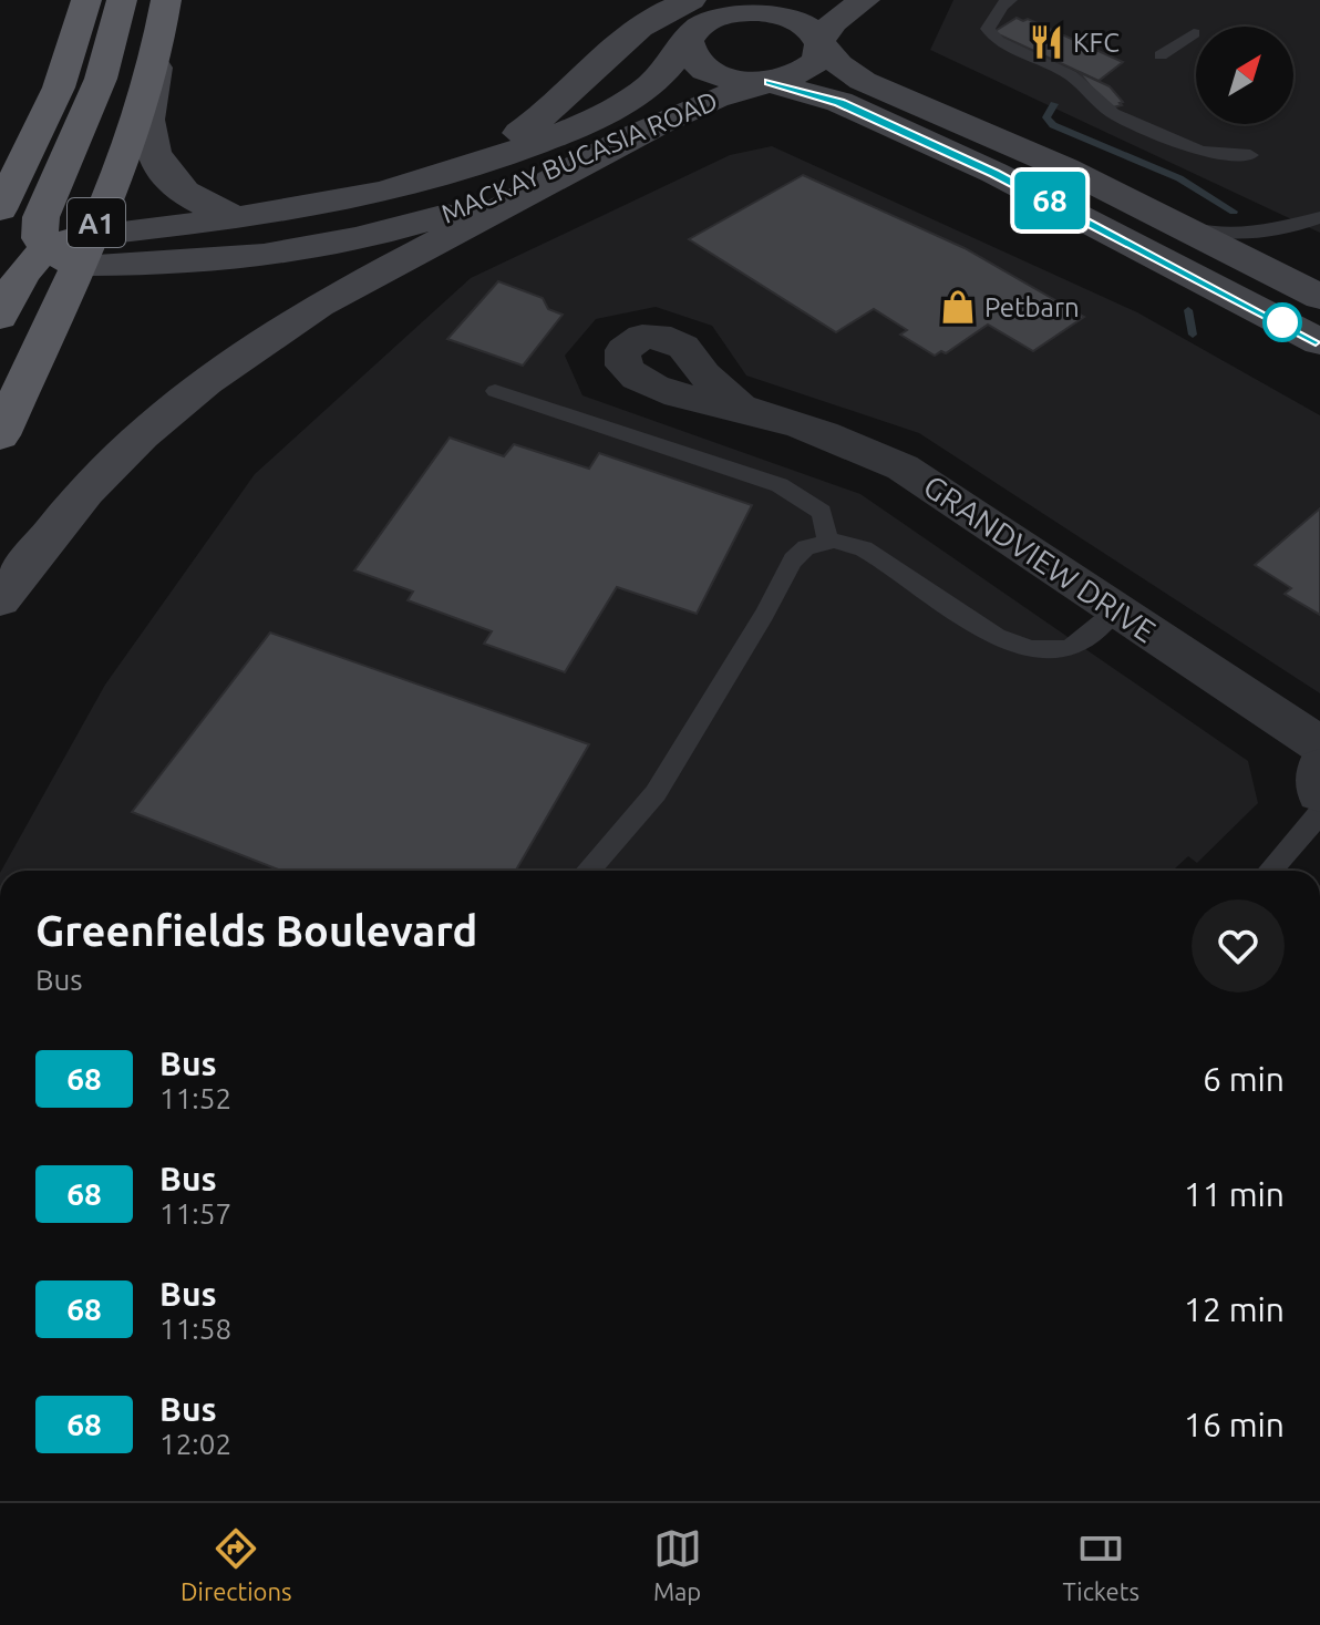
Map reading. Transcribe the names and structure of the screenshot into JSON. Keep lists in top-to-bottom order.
{
  "streets": {
    "highway": ["A1"],
    "main road": ["MACKAY BUCASIA ROAD"],
    "street": ["GRANDVIEW DRIVE"]
  },
  "crossings": [
    ["MACKAY BUCASIA ROAD", "A1"]
  ],
  "places": {
    "restaurant": ["KFC"],
    "shop": ["Petbarn"]
  },
  "lines": ["bus line 68"],
  "north": "top right",
  "page": {
    "on_map": "68",
    "heading": ["Greenfields Boulevard", "Bus"],
    "list": [
      {
        "mark": "68",
        "name": "Bus",
        "note": "11:52",
        "value": "6 min"
      },
      {
        "mark": "68",
        "name": "Bus",
        "note": "11:57",
        "value": "11 min"
      },
      {
        "mark": "68",
        "name": "Bus",
        "note": "11:58",
        "value": "12 min"
      },
      {
        "mark": "68",
        "name": "Bus",
        "note": "12:02",
        "value": "16 min"
      }
    ],
    "tabs": ["Directions", "Map", "Tickets"]
  }
}
